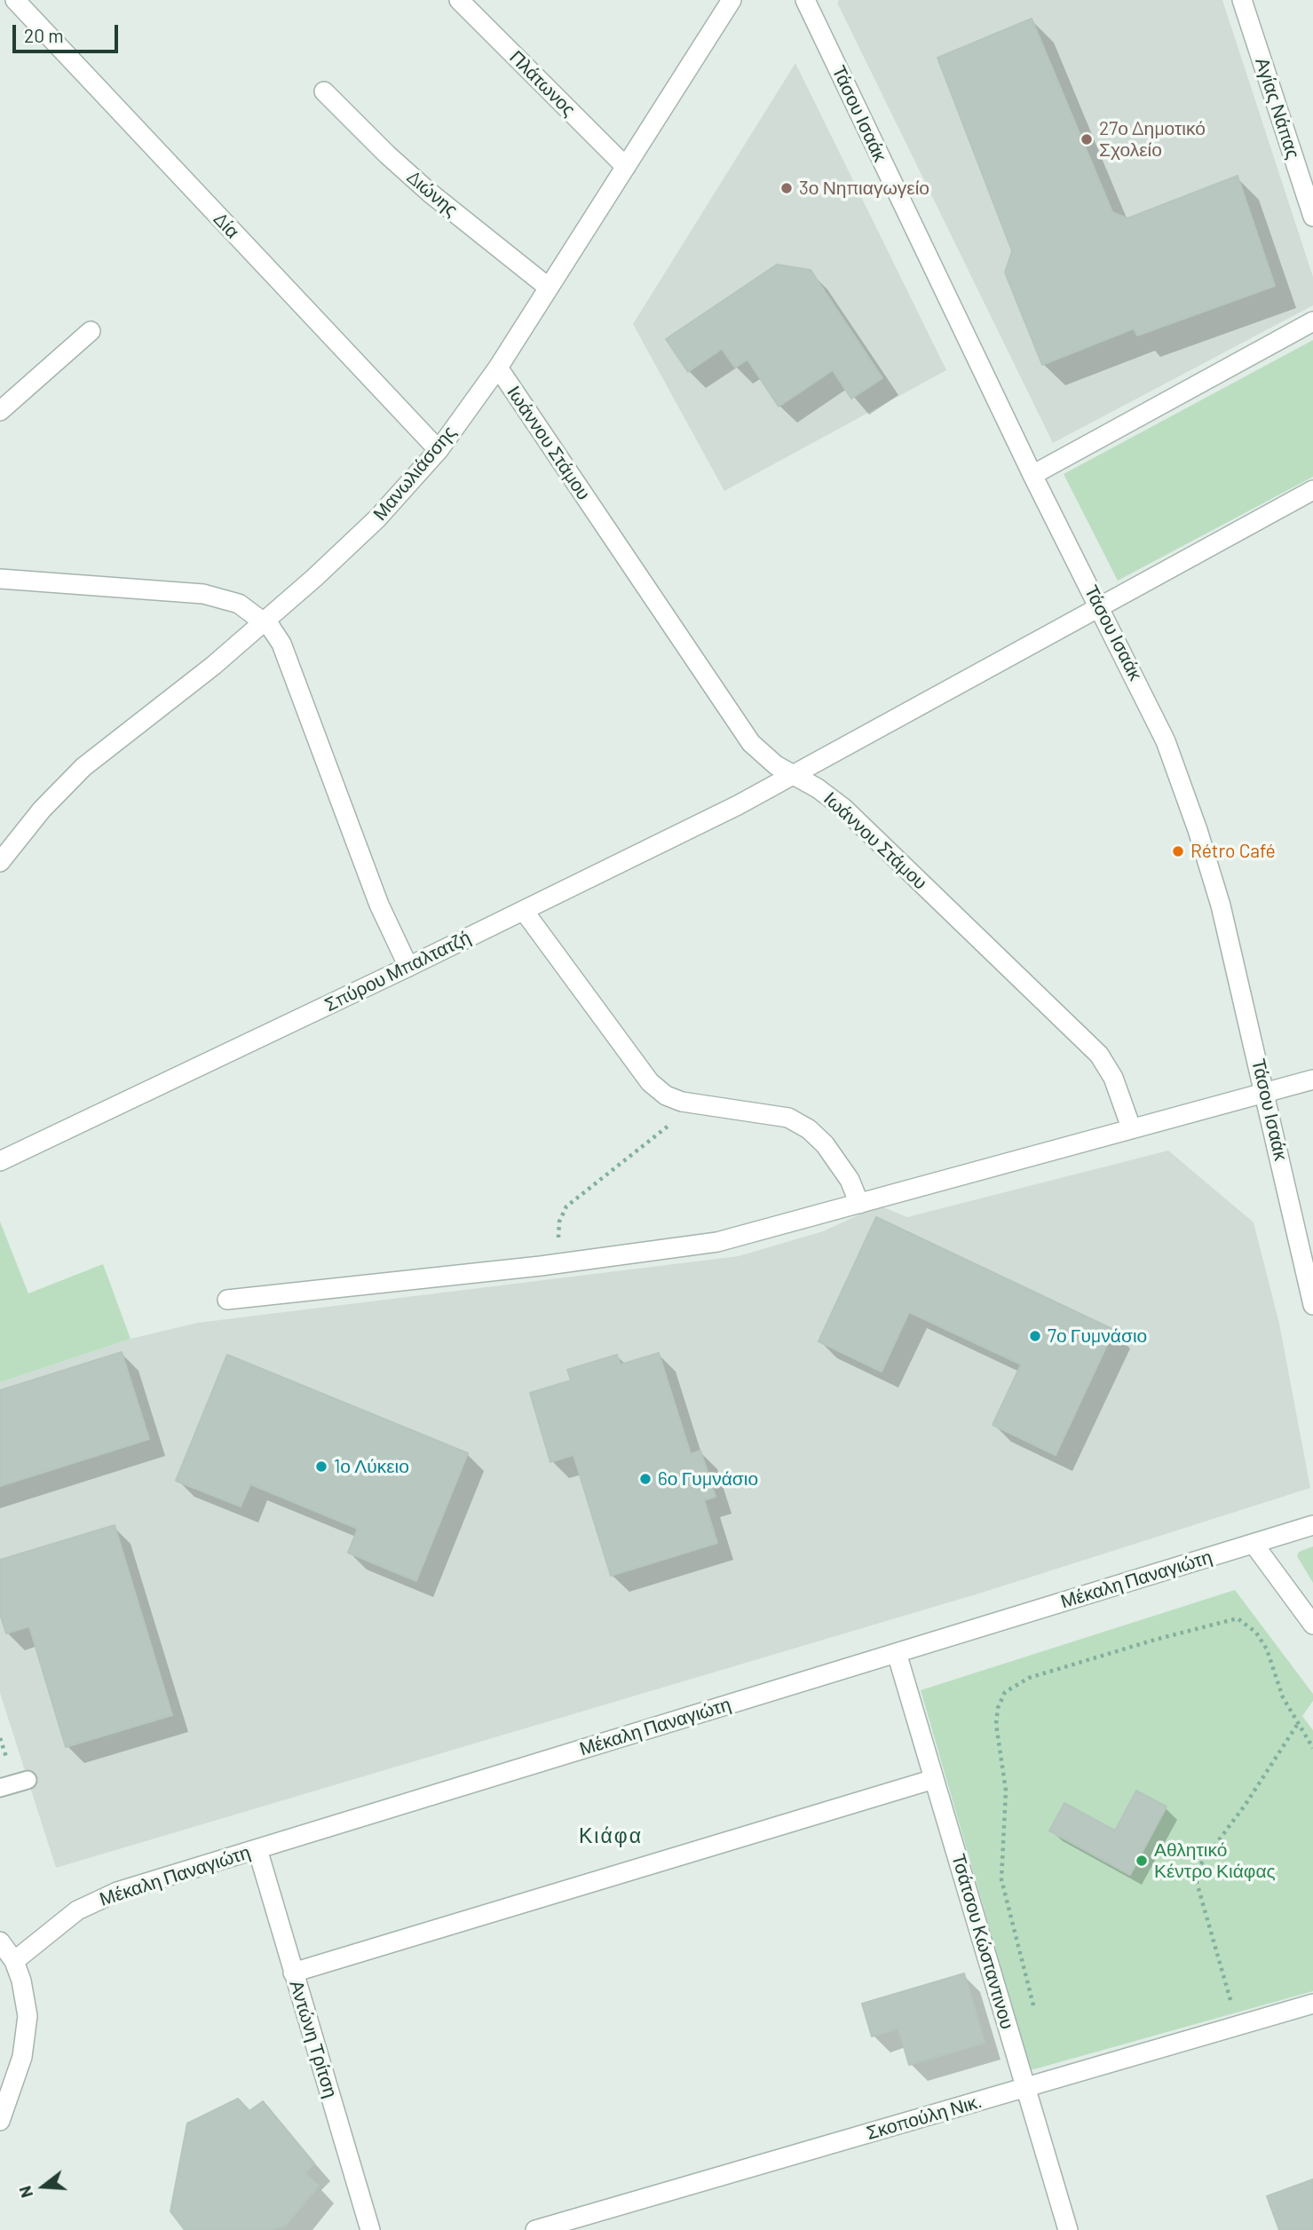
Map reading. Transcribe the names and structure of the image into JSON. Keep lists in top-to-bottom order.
{
  "streets": {
    "street": [
      "Πλάτωνος",
      "Αγίας Νάπας",
      "Τάσου Ισαάκ",
      "Διώνης",
      "Δία",
      "Ιωάννου Στάμου",
      "Μανωλιάσσης",
      "Σπύρου Μπαλτατζή",
      "Μέκαλη Παναγιώτη",
      "Τσάτσου Κώσταντινου",
      "Αντώνη Τρίτση",
      "Σκοπούλη Νικ."
    ]
  },
  "crossings": [
    ["Πλάτωνος", "Μανωλιάσσης"],
    ["Τάσου Ισαάκ", "Σπύρου Μπαλτατζή"],
    ["Διώνης", "Μανωλιάσσης"],
    ["Δία", "Μανωλιάσσης"],
    ["Ιωάννου Στάμου", "Μανωλιάσσης"],
    ["Ιωάννου Στάμου", "Σπύρου Μπαλτατζή"],
    ["Μέκαλη Παναγιώτη", "Τσάτσου Κώσταντινου"],
    ["Μέκαλη Παναγιώτη", "Αντώνη Τρίτση"],
    ["Τσάτσου Κώσταντινου", "Σκοπούλη Νικ."]
  ],
  "districts": ["Κιάφα"],
  "places": [
    "27ο Δημοτικό Σχολείο",
    "3ο Νηπιαγωγείο",
    "Rétro Café",
    "7ο Γυμνάσιο",
    "1ο Λύκειο",
    "6ο Γυμνάσιο",
    "Αθλητικό Κέντρο Κιάφας"
  ],
  "scale_bar": "20 m",
  "north": "left"
}
